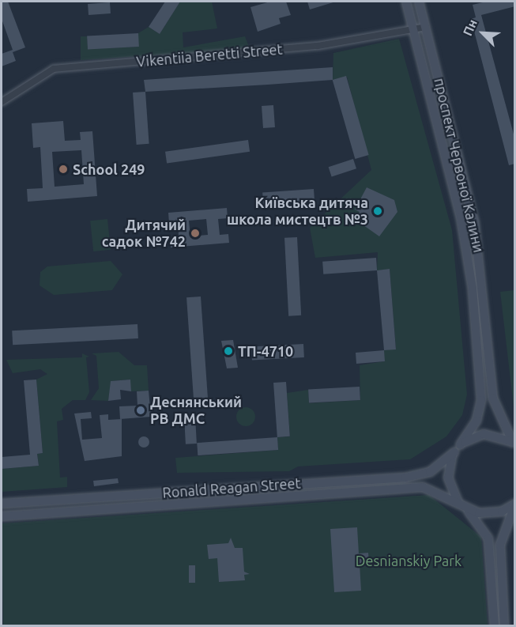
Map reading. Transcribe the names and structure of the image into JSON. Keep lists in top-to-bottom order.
{
  "streets": {
    "main road": ["проспект Червоної Калини", "Ronald Reagan Street"],
    "street": ["Vikentiia Beretti Street"]
  },
  "crossings": [
    ["Vikentiia Beretti Street", "проспект Червоної Калини"],
    ["проспект Червоної Калини", "Ronald Reagan Street"]
  ],
  "parks": ["Desnianskiy Park"],
  "places": [
    "School 249",
    "Київська дитяча школа мистецтв №3",
    "Дитячий садок №742",
    "ТП-4710",
    "Деснянський РВ ДМС"
  ],
  "north": "top left"
}
